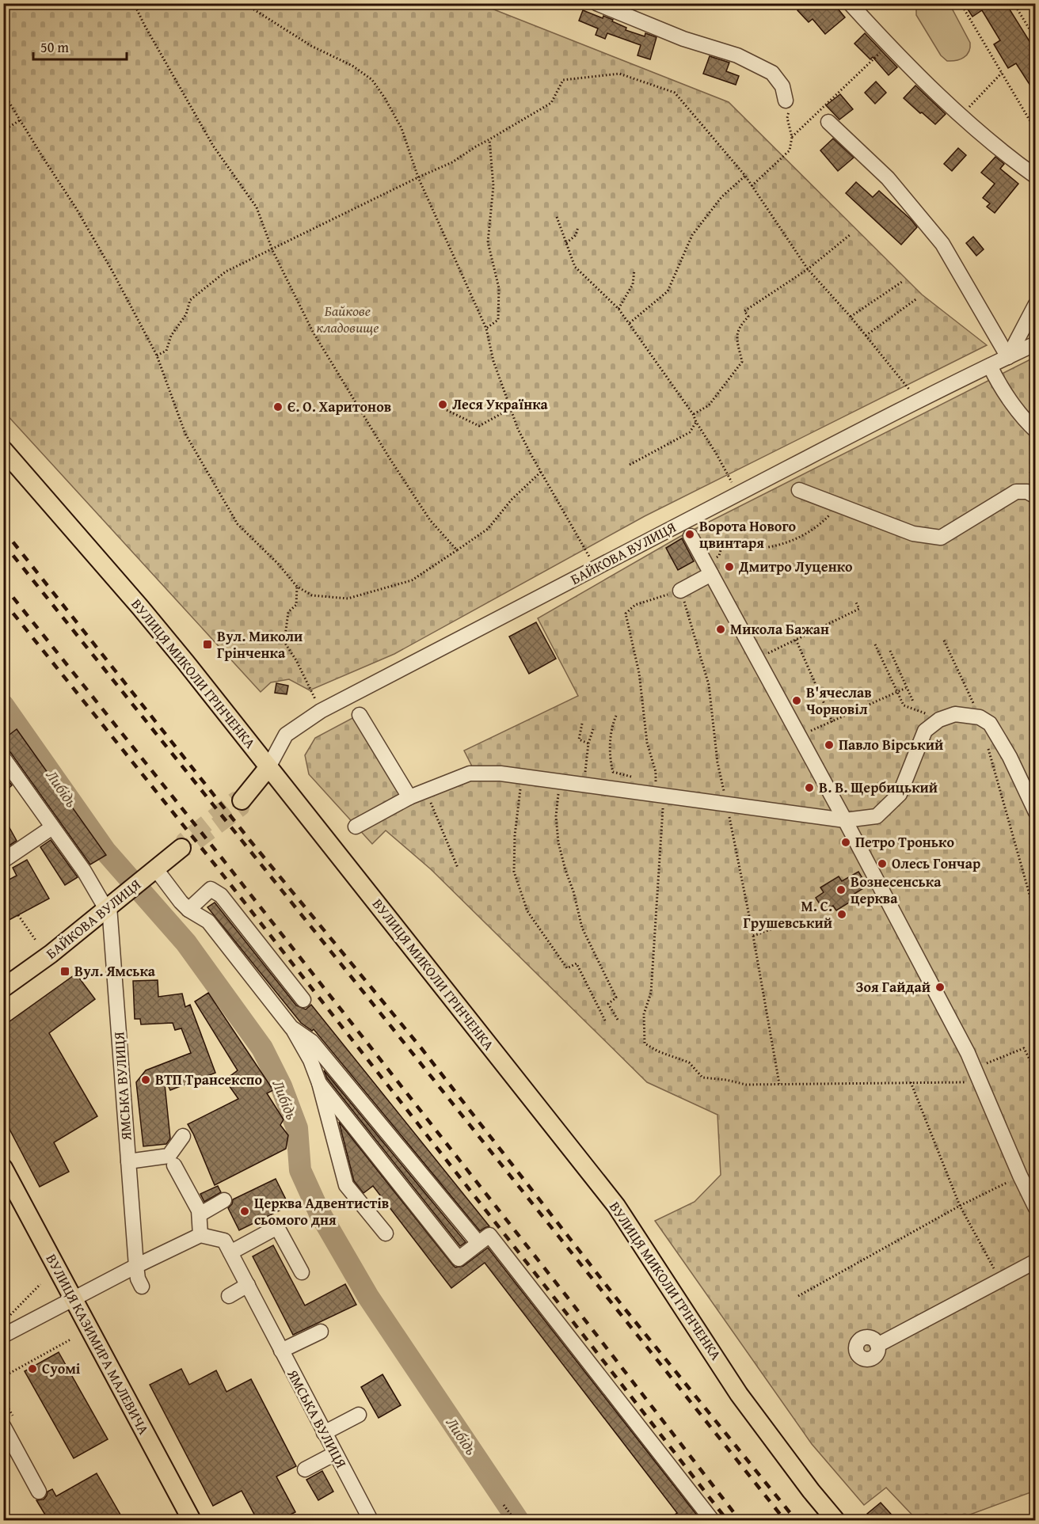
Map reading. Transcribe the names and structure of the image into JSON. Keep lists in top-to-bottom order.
{
  "streets": {
    "main road": ["БАЙКОВА ВУЛИЦЯ", "ВУЛИЦЯ МИКОЛИ ГРІНЧЕНКА", "ВУЛИЦЯ КАЗИМИРА МАЛЕВИЧА"],
    "street": ["ЯМСЬКА ВУЛИЦЯ"]
  },
  "crossings": [
    ["БАЙКОВА ВУЛИЦЯ", "ВУЛИЦЯ МИКОЛИ ГРІНЧЕНКА"],
    ["БАЙКОВА ВУЛИЦЯ", "ЯМСЬКА ВУЛИЦЯ"]
  ],
  "water": ["Либідь"],
  "parks": ["Байкове кладовище"],
  "places": {
    "other": [
      "Леся Українка",
      "Є. О. Харитонов",
      "Ворота Нового цвинтаря",
      "Дмитро Луценко",
      "Микола Бажан",
      "В'ячеслав Чорновіл",
      "Павло Вірський",
      "В. В. Щербицький",
      "Петро Тронько",
      "Олесь Гончар",
      "Вознесенська церква",
      "М. С. Грушевський",
      "Зоя Гайдай",
      "ВТП Трансекспо",
      "Церква Адвентистів сьомого дня",
      "Суомі"
    ],
    "transit": ["Вул. Миколи Грінченка", "Вул. Ямська"]
  },
  "scale_bar": "50 m"
}
